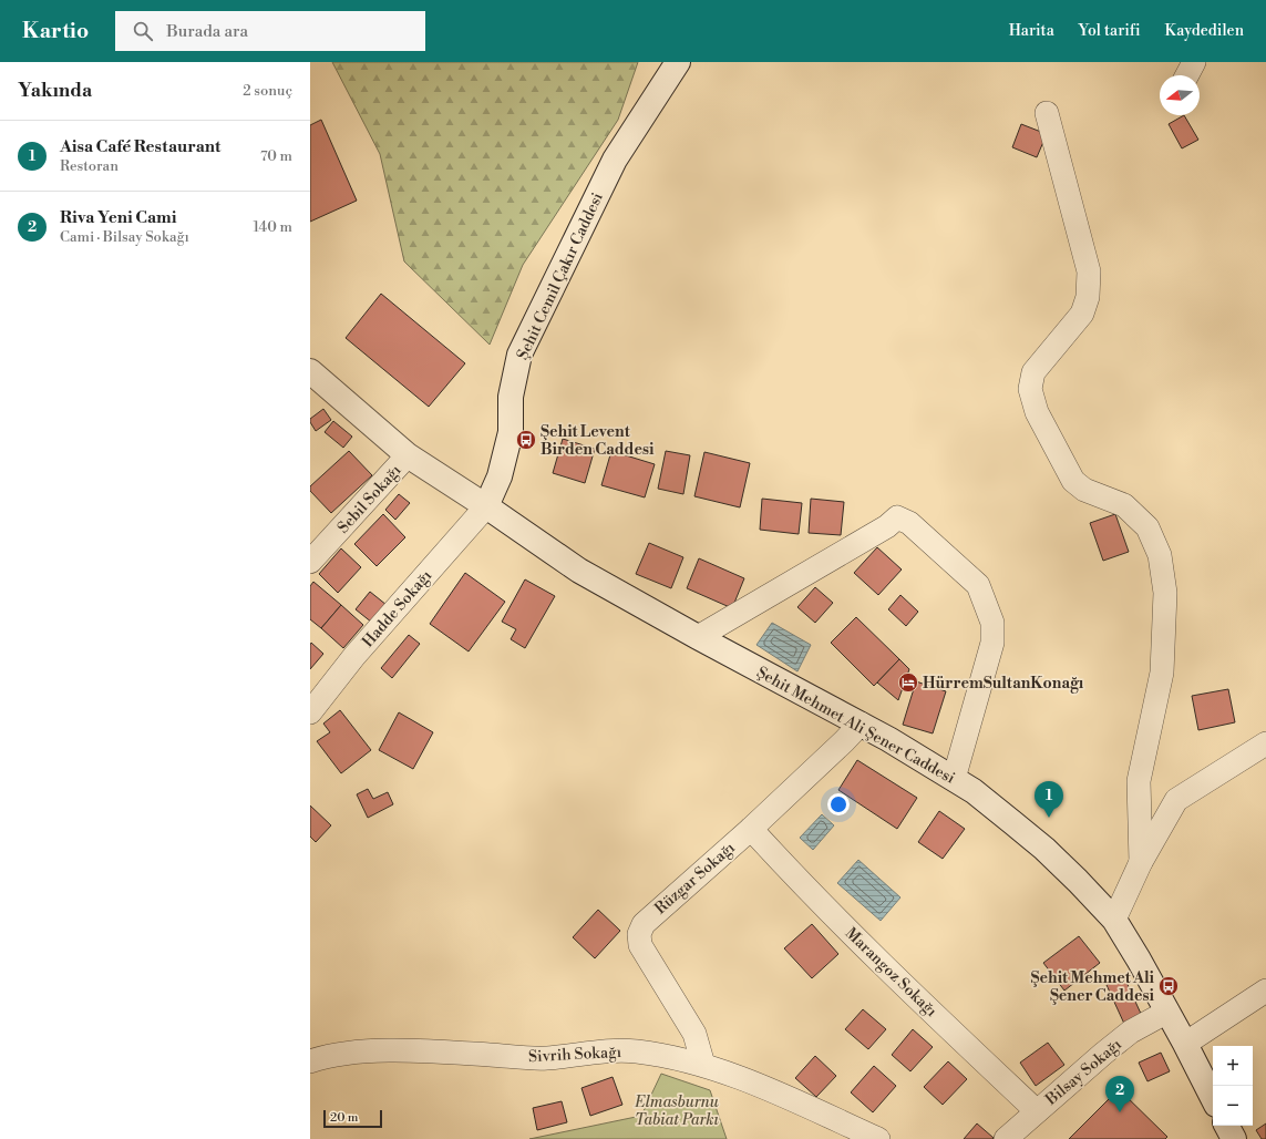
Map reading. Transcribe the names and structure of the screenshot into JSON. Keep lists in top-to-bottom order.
{
  "streets": {
    "main road": ["Şehit Cemil Çakır Caddesi", "Şehit Mehmet Ali Şener Caddesi"],
    "street": [
      "Sebil Sokağı",
      "Hadde Sokağı",
      "Rüzgar Sokağı",
      "Marangoz Sokağı",
      "Sivrih Sokağı",
      "Bilsay Sokağı"
    ]
  },
  "crossings": [
    ["Şehit Cemil Çakır Caddesi", "Hadde Sokağı"],
    ["Şehit Cemil Çakır Caddesi", "Şehit Mehmet Ali Şener Caddesi"],
    ["Sebil Sokağı", "Şehit Mehmet Ali Şener Caddesi"],
    ["Hadde Sokağı", "Şehit Mehmet Ali Şener Caddesi"],
    ["Şehit Mehmet Ali Şener Caddesi", "Rüzgar Sokağı"],
    ["Şehit Mehmet Ali Şener Caddesi", "Bilsay Sokağı"],
    ["Rüzgar Sokağı", "Marangoz Sokağı"],
    ["Rüzgar Sokağı", "Sivrih Sokağı"],
    ["Marangoz Sokağı", "Bilsay Sokağı"]
  ],
  "parks": ["Elmasburnu Tabiat Parkı"],
  "places": {
    "bus stop": ["Şehit Levent Birden Caddesi", "Şehit Mehmet Ali Şener Caddesi"],
    "hotel": ["HürremSultanKonağı"]
  },
  "scale_bar": "20 m",
  "north": "left",
  "page": {
    "header": "Kartio",
    "search": "Burada ara",
    "nav": ["Harita", "Yol tarifi", "Kaydedilen"],
    "heading": ["Yakında", "2 sonuç"],
    "list": [
      {
        "mark": "1",
        "name": "Aisa Café Restaurant",
        "note": "Restoran",
        "value": "70 m"
      },
      {
        "mark": "2",
        "name": "Riva Yeni Cami",
        "note": "Cami · Bilsay Sokağı",
        "value": "140 m"
      }
    ],
    "pins": ["1", "2"],
    "map_buttons": ["+", "−"],
    "scale": "20 m"
  }
}
